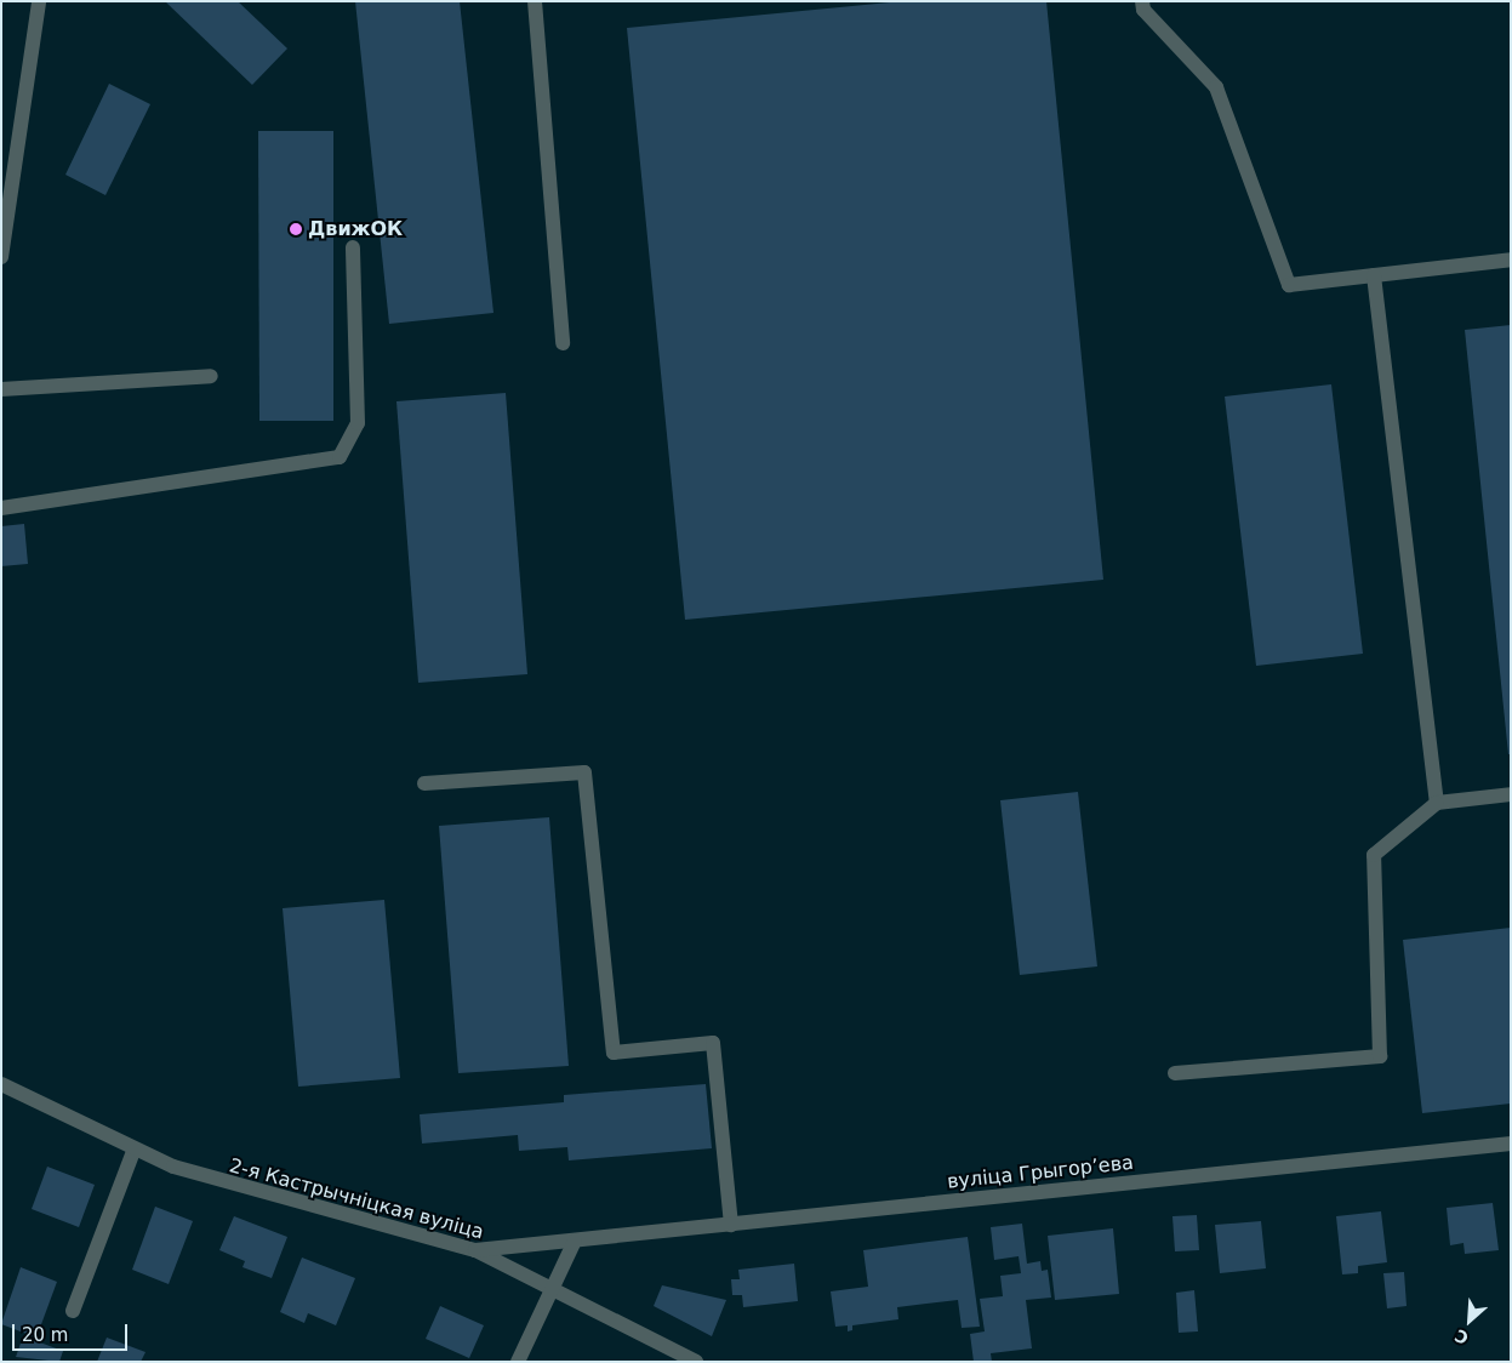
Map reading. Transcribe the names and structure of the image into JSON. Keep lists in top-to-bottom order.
{
  "streets": {
    "street": ["вуліца Грыгорʼева", "2-я Кастрычніцкая вуліца"]
  },
  "crossings": [
    ["вуліца Грыгорʼева", "2-я Кастрычніцкая вуліца"]
  ],
  "places": ["ДвижОК"],
  "scale_bar": "20 m",
  "north": "bottom left"
}
